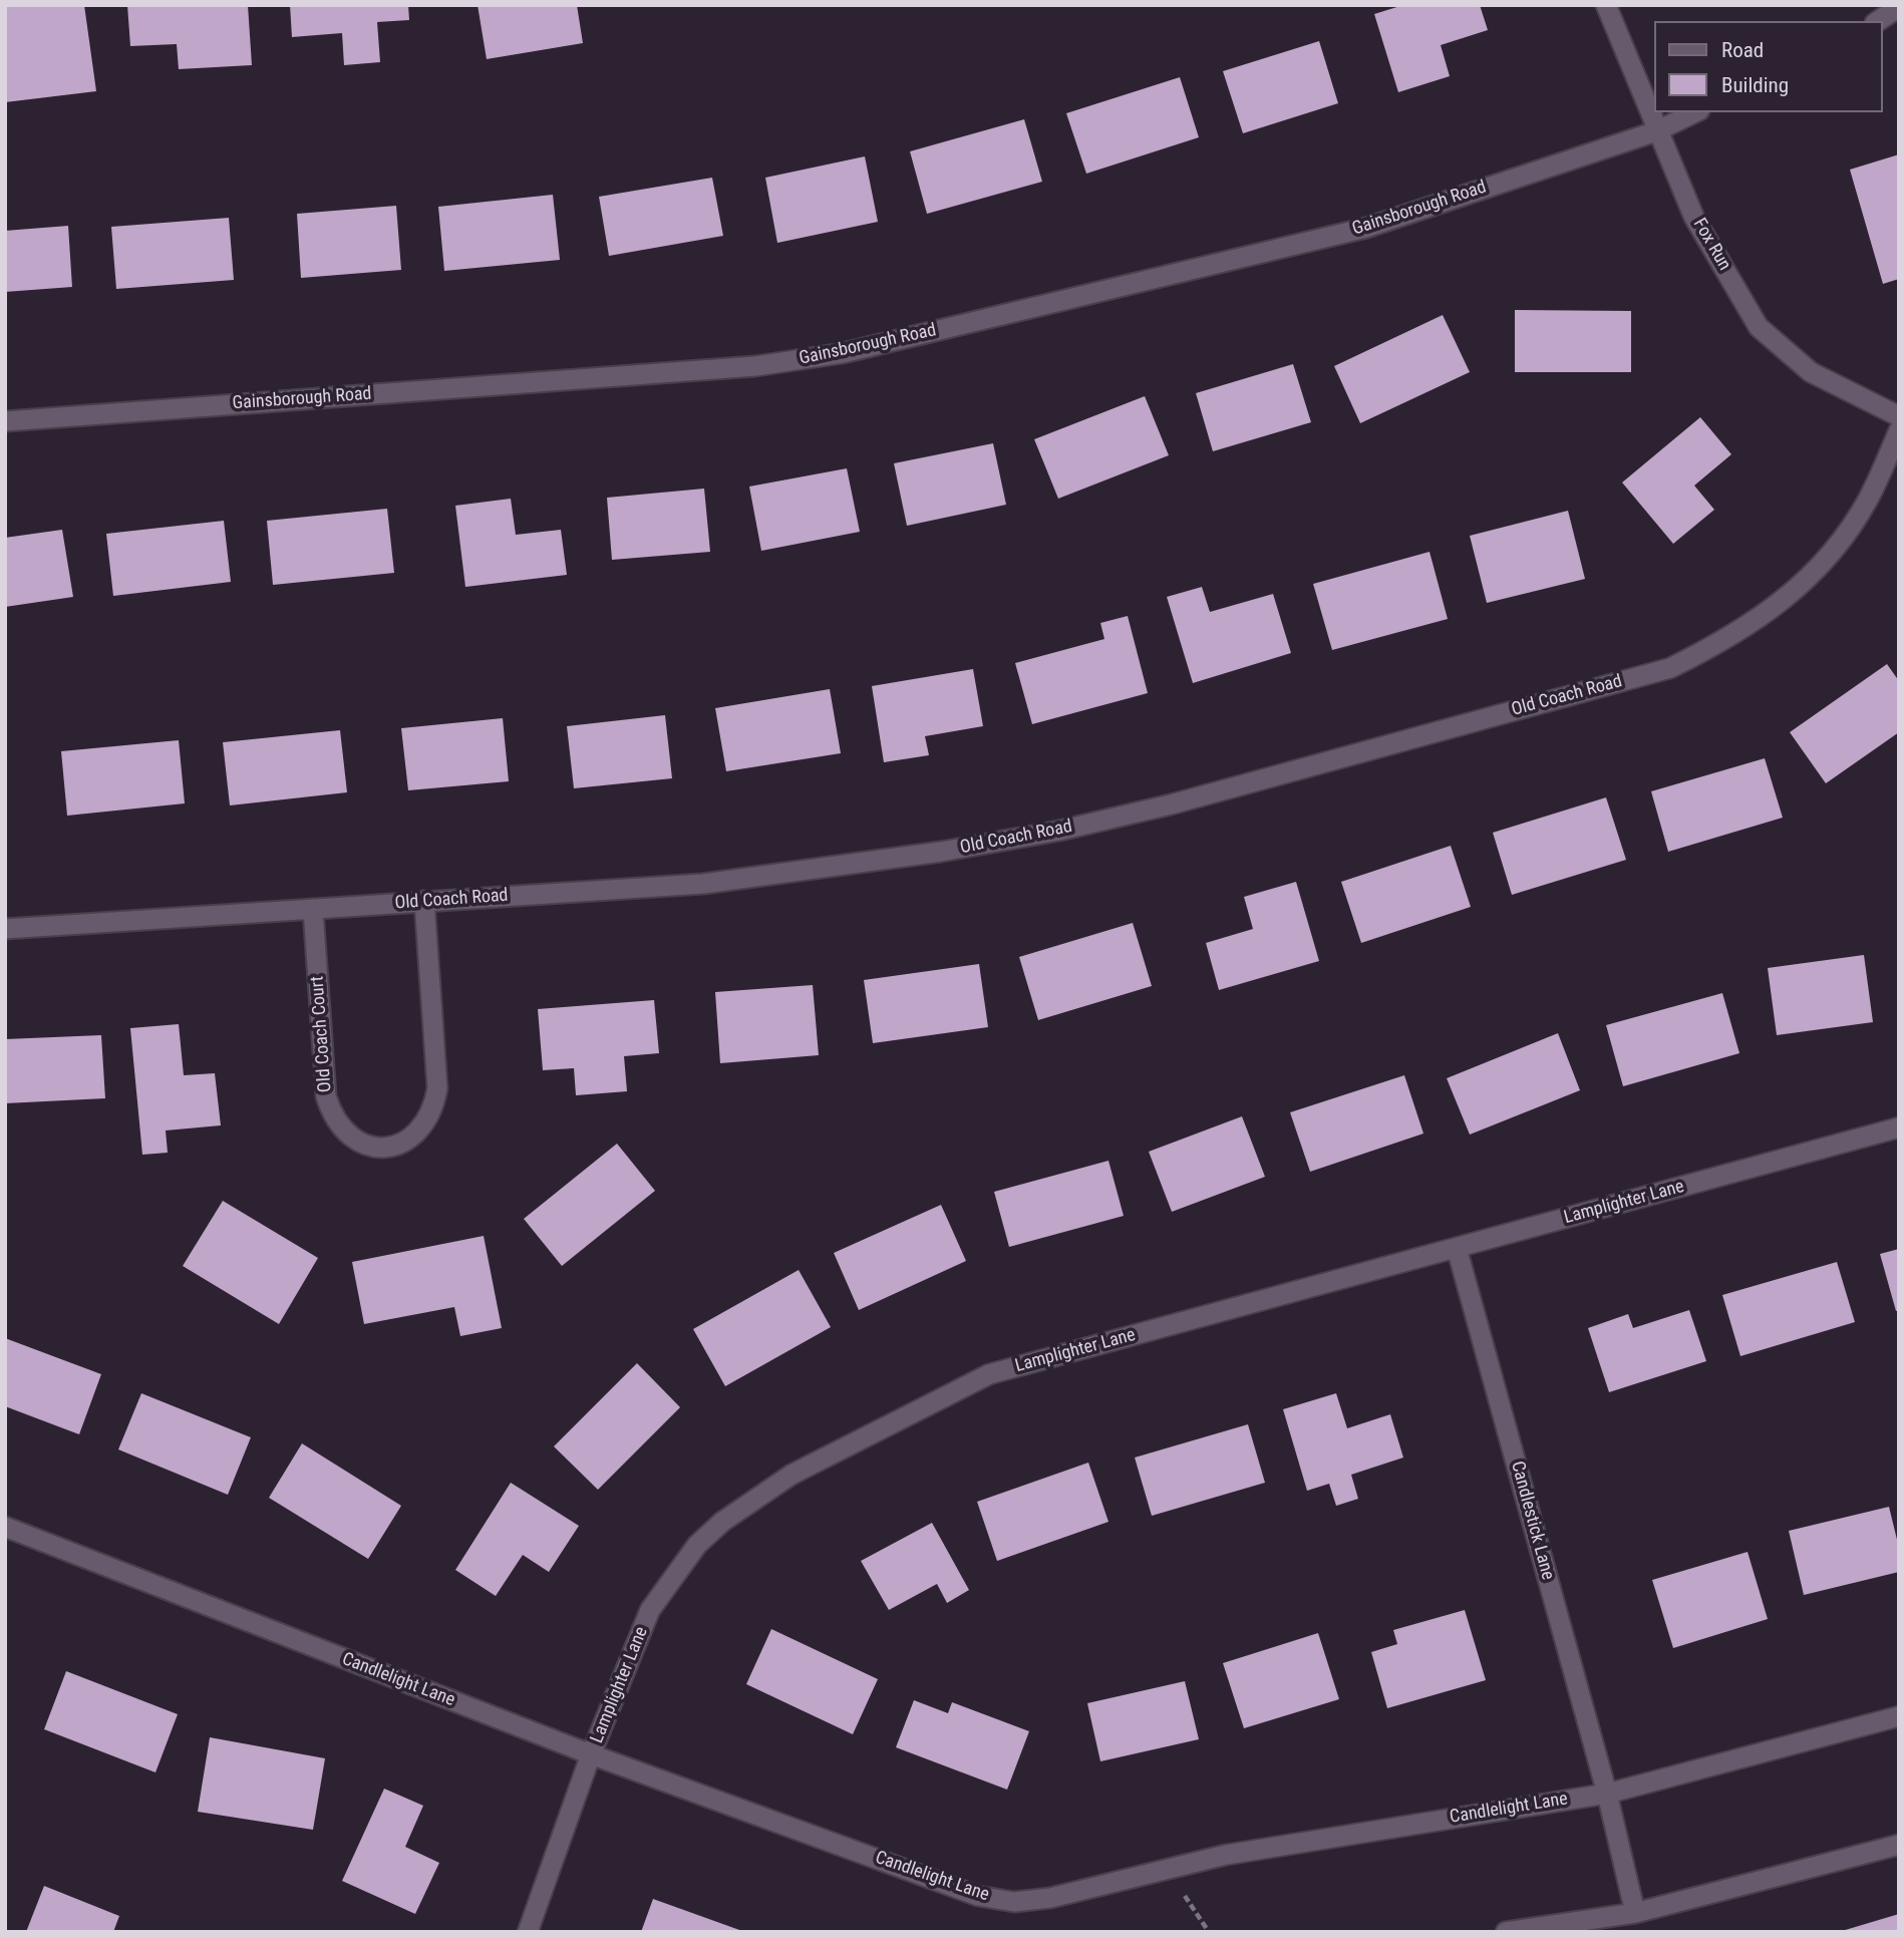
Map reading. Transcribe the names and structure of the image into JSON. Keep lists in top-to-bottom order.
{
  "streets": {
    "street": [
      "Gainsborough Road",
      "Fox Run",
      "Old Coach Road",
      "Old Coach Court",
      "Lamplighter Lane",
      "Candlestick Lane",
      "Candlelight Lane"
    ]
  },
  "crossings": [
    ["Gainsborough Road", "Fox Run"],
    ["Old Coach Road", "Old Coach Court"],
    ["Lamplighter Lane", "Candlestick Lane"],
    ["Lamplighter Lane", "Candlelight Lane"],
    ["Candlestick Lane", "Candlelight Lane"]
  ],
  "legend": ["Road", "Building"]
}
